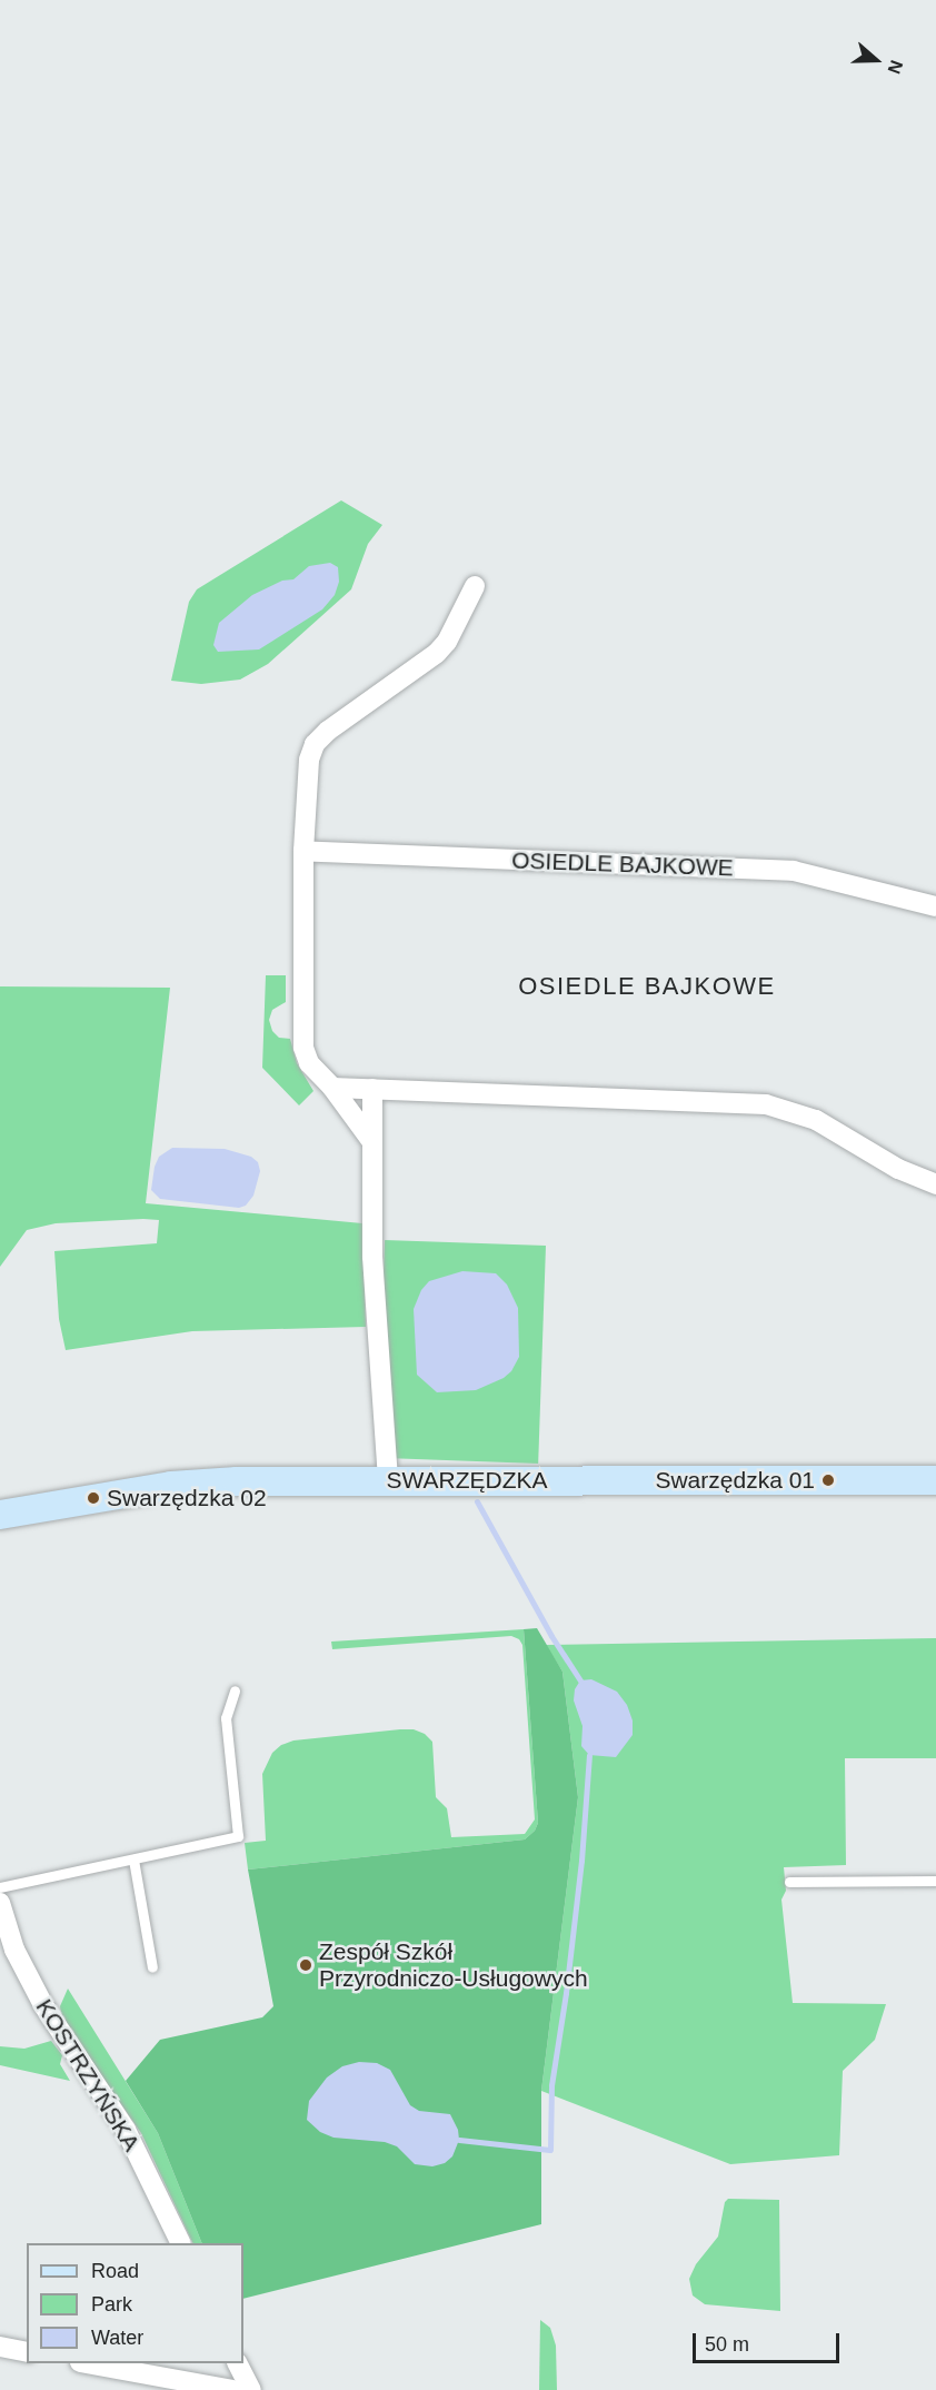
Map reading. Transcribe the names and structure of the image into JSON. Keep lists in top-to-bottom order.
{
  "streets": {
    "street": ["OSIEDLE BAJKOWE", "SWARZĘDZKA", "KOSTRZYŃSKA"]
  },
  "districts": ["OSIEDLE BAJKOWE"],
  "places": ["Swarzędzka 01", "Swarzędzka 02", "Zespół Szkół Przyrodniczo-Usługowych"],
  "legend": ["Road", "Park", "Water"],
  "scale_bar": "50 m",
  "north": "right"
}
